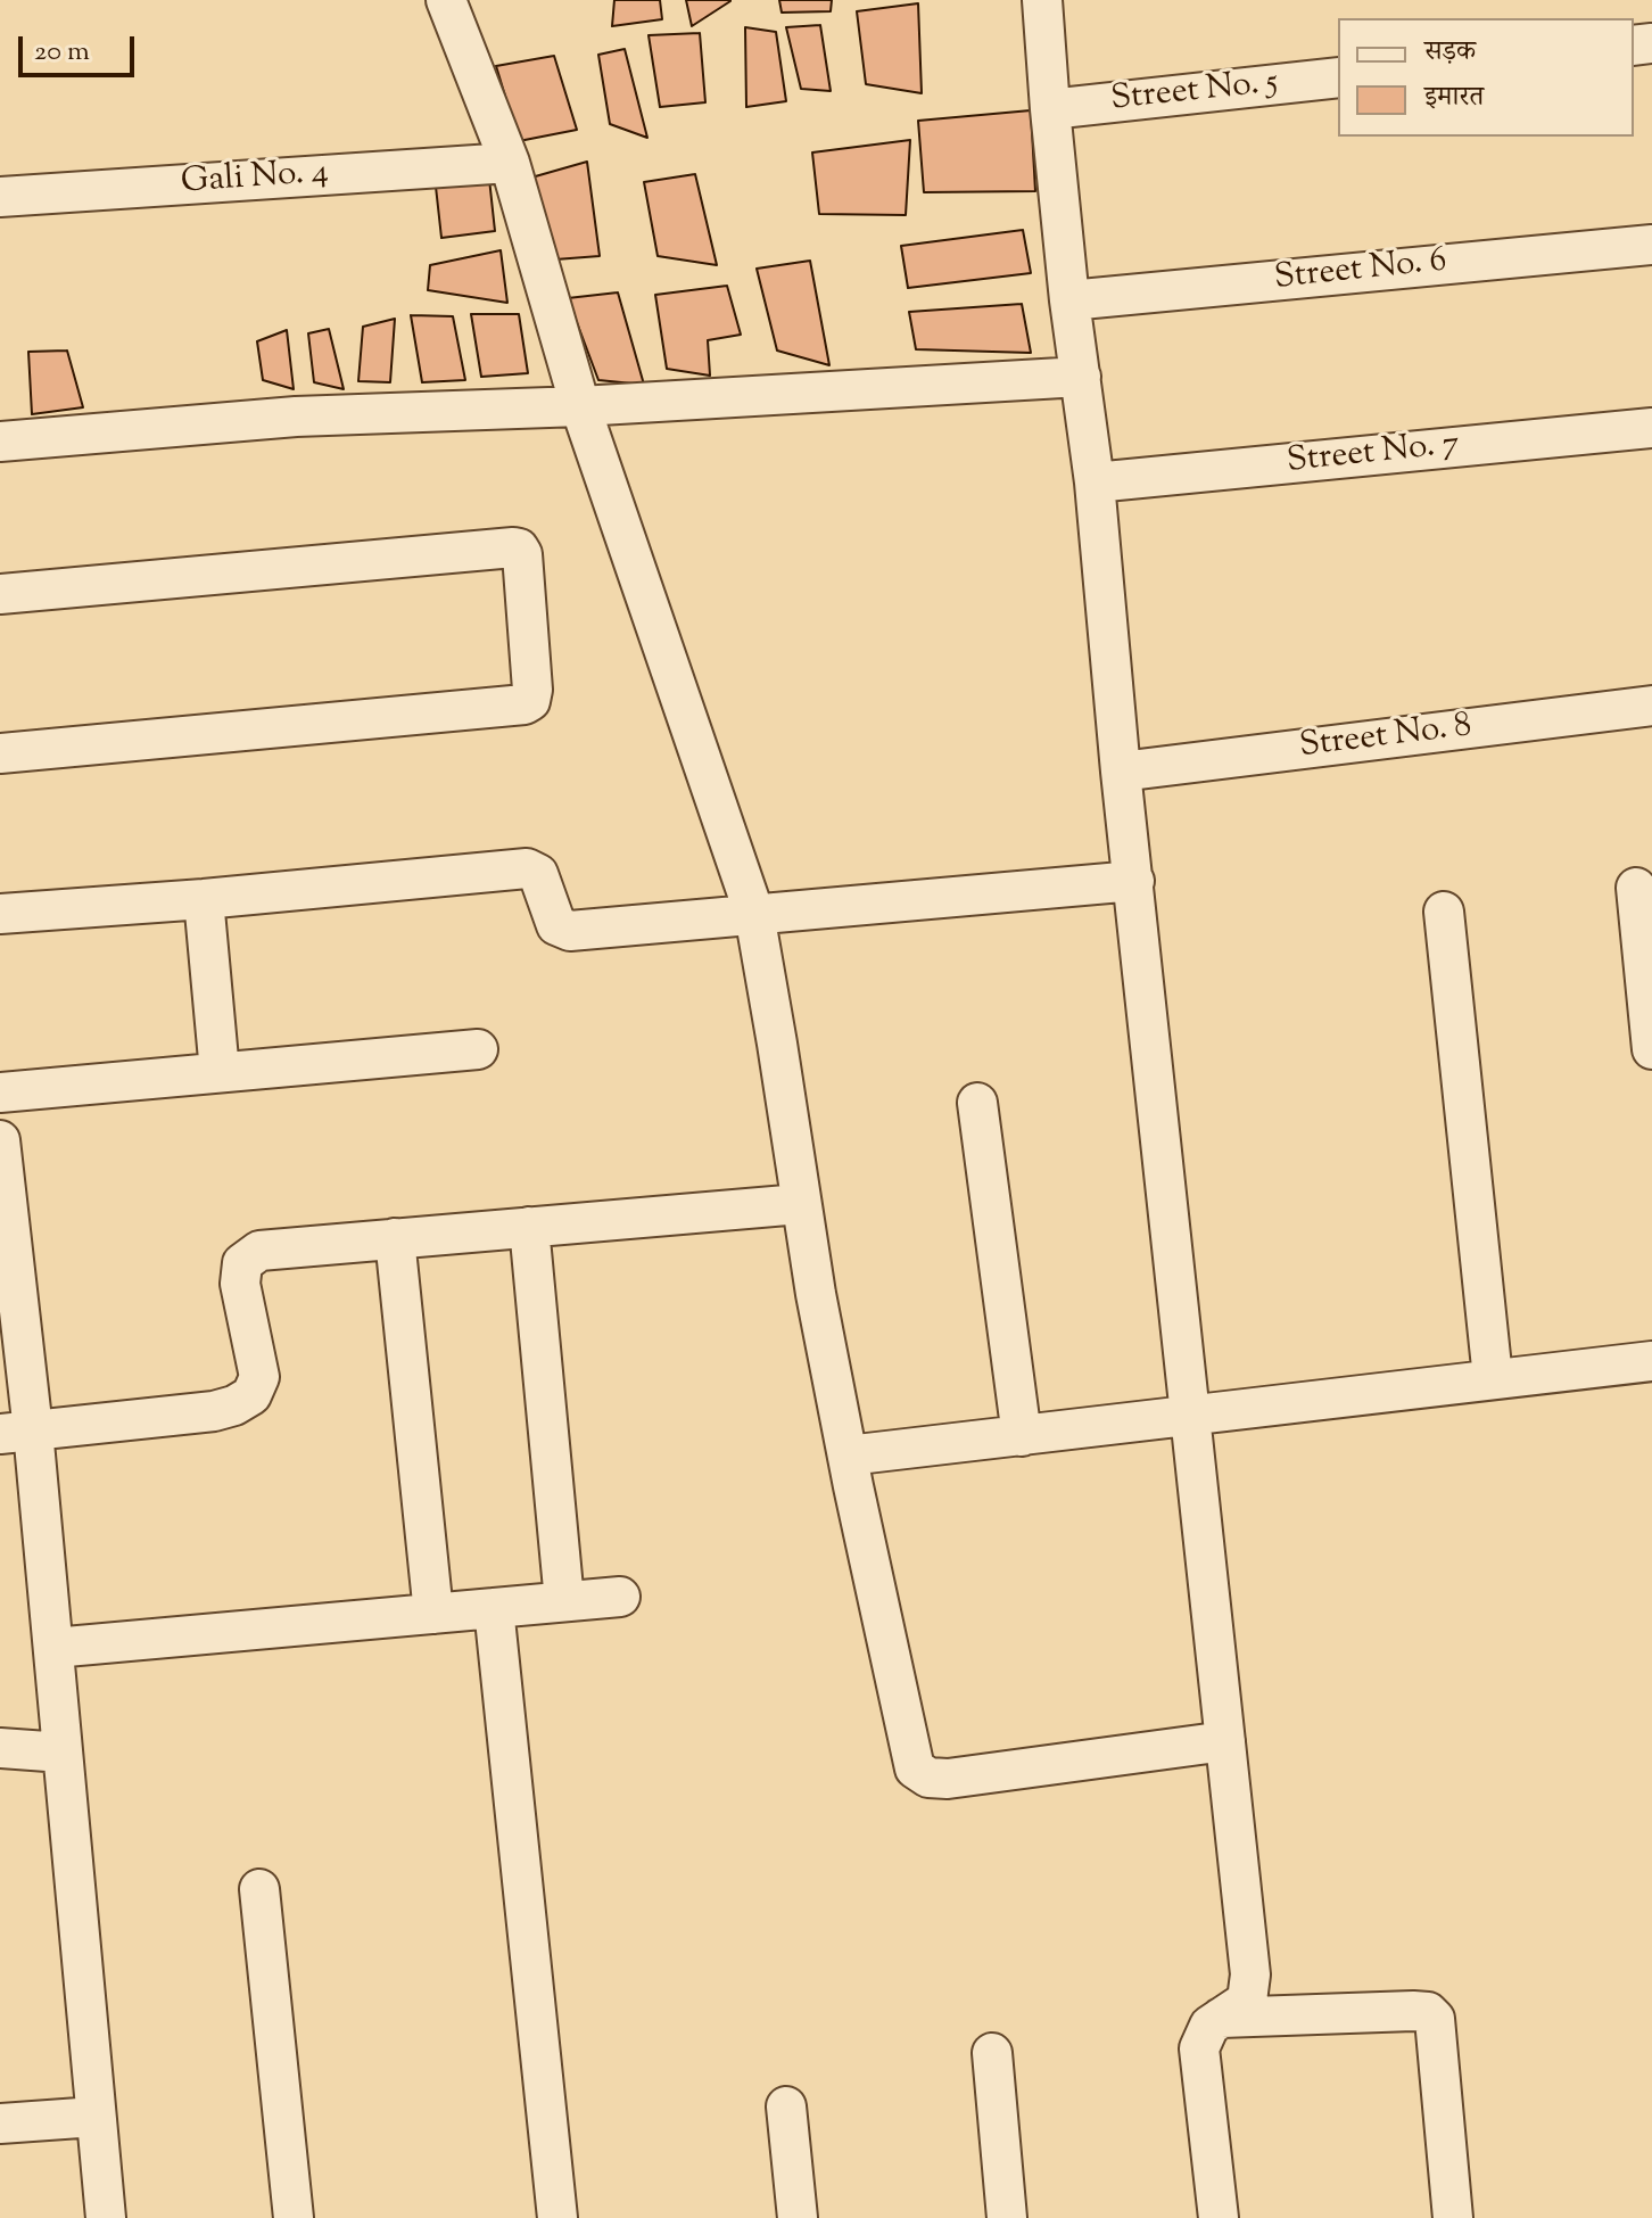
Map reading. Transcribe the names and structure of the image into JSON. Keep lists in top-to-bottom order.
{
  "streets": {
    "street": [
      "Street No. 5",
      "Gali No. 4",
      "Street No. 6",
      "Street No. 7",
      "Street No. 8"
    ]
  },
  "legend": ["सड़क", "इमारत"],
  "scale_bar": "20 m"
}
